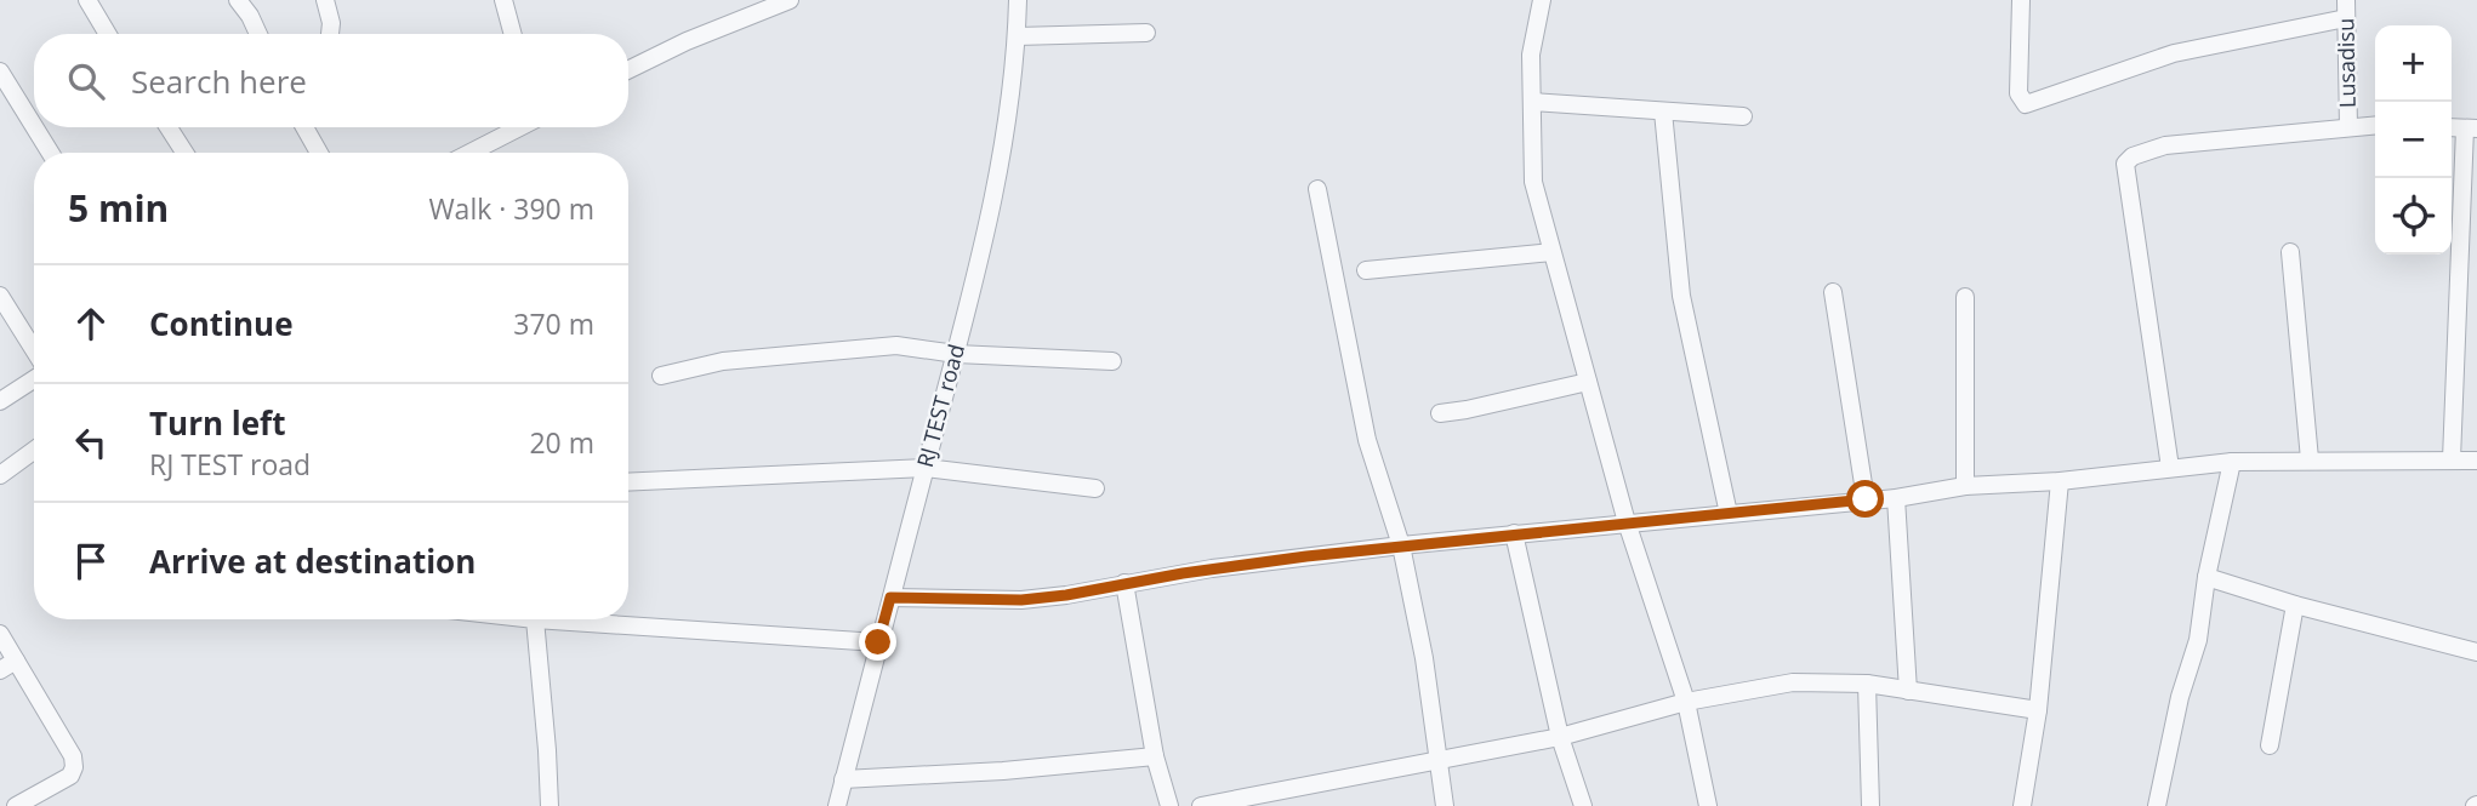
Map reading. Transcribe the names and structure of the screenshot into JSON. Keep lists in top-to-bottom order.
{
  "streets": {
    "street": ["Lusadisu", "RJ TEST road"]
  },
  "page": {
    "map_buttons": ["+", "−"],
    "search": "Search here",
    "heading": ["5 min", "Walk · 390 m"],
    "list": [
      ["Continue", "370 m"],
      ["Turn left", "RJ TEST road", "20 m"],
      "Arrive at destination"
    ]
  }
}
